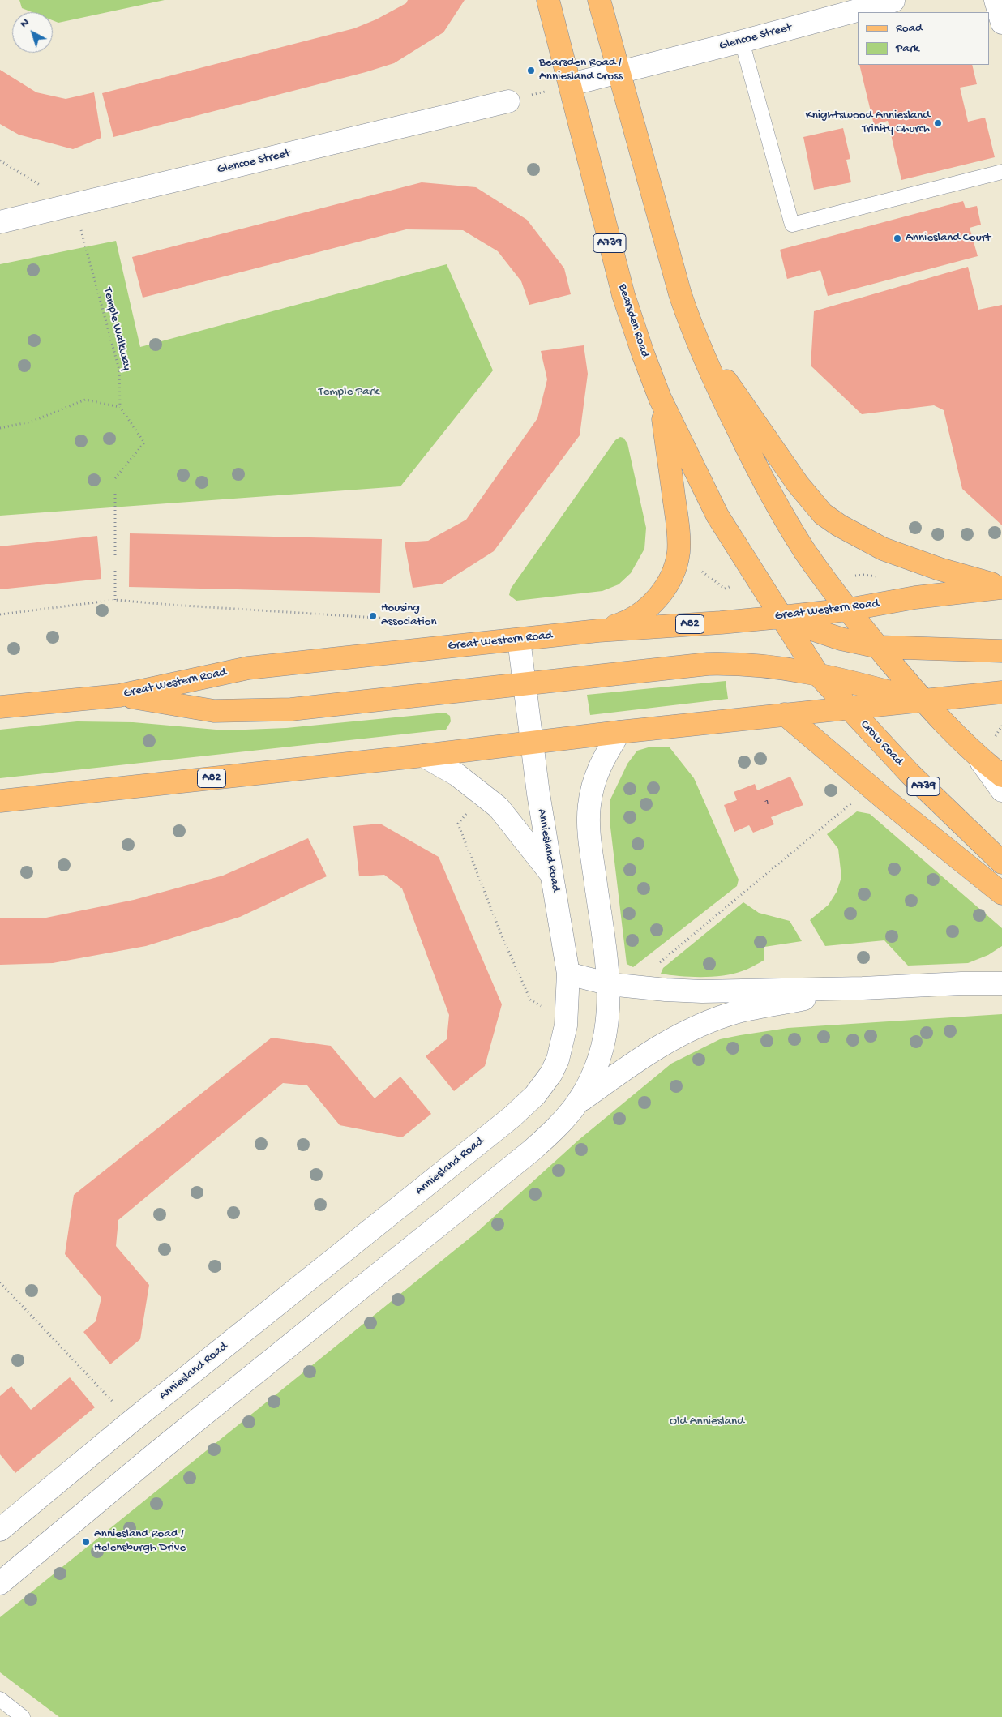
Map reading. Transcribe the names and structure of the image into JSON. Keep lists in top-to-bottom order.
{
  "streets": {
    "main road": [
      "A739",
      "Bearsden Road",
      "Great Western Road",
      "A82",
      "Crow Road"
    ],
    "street": ["Glencoe Street", "Anniesland Road"],
    "path": ["Temple Walkway"]
  },
  "crossings": [
    ["Glencoe Street", "Bearsden Road"],
    ["Glencoe Street", "Temple Walkway"],
    ["A739", "Bearsden Road"],
    ["A739", "Great Western Road"],
    ["A739", "A82"],
    ["A739", "Crow Road"],
    ["Bearsden Road", "Great Western Road"],
    ["Great Western Road", "Anniesland Road"],
    ["A82", "Crow Road"],
    ["A82", "Anniesland Road"]
  ],
  "parks": ["Temple Park", "Old Anniesland"],
  "places": [
    "Bearsden Road / Anniesland Cross",
    "Knightswood Anniesland Trinity Church",
    "Anniesland Court",
    "Housing Association",
    "Anniesland Road / Helensburgh Drive"
  ],
  "house_numbers": ["1"],
  "legend": ["Road", "Park"],
  "north": "top left"
}
